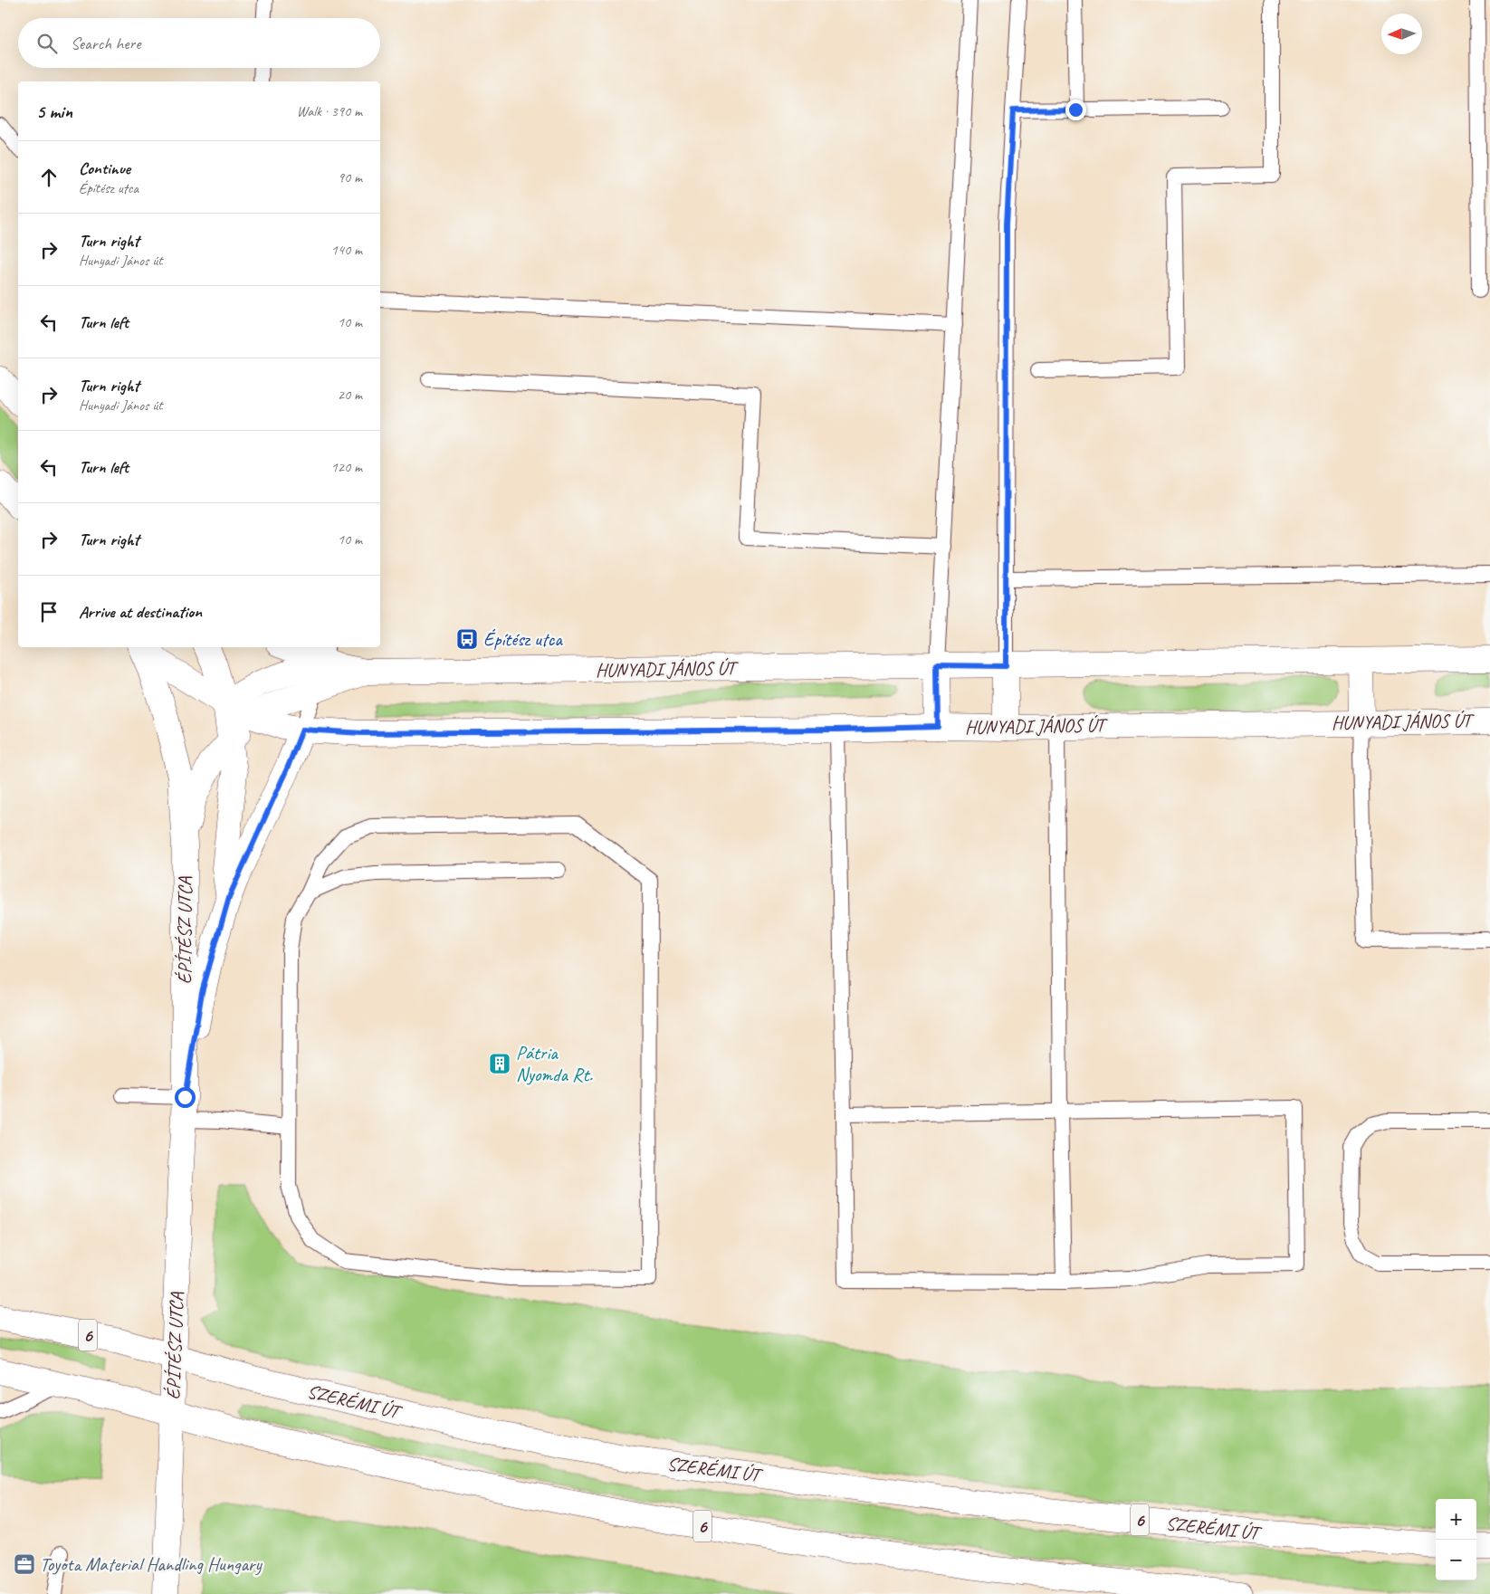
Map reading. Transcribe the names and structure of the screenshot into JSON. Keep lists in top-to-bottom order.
{
  "streets": {
    "main road": [
      "HUNYADI JÁNOS ÚT",
      "ÉPÍTÉSZ UTCA",
      "6",
      "SZERÉMI ÚT"
    ]
  },
  "crossings": [
    ["HUNYADI JÁNOS ÚT", "ÉPÍTÉSZ UTCA"],
    ["ÉPÍTÉSZ UTCA", "6"],
    ["ÉPÍTÉSZ UTCA", "SZERÉMI ÚT"]
  ],
  "places": {
    "bus stop": ["Építész utca"],
    "building": ["Pátria Nyomda Rt."],
    "office": ["Toyota Material Handling Hungary"]
  },
  "north": "left",
  "page": {
    "search": "Search here",
    "heading": ["5 min", "Walk · 390 m"],
    "list": [
      ["Continue", "Építész utca", "90 m"],
      ["Turn right", "Hunyadi János út", "140 m"],
      ["Turn left", "10 m"],
      ["Turn right", "Hunyadi János út", "20 m"],
      ["Turn left", "120 m"],
      ["Turn right", "10 m"],
      "Arrive at destination"
    ],
    "map_buttons": ["+", "−"]
  }
}
